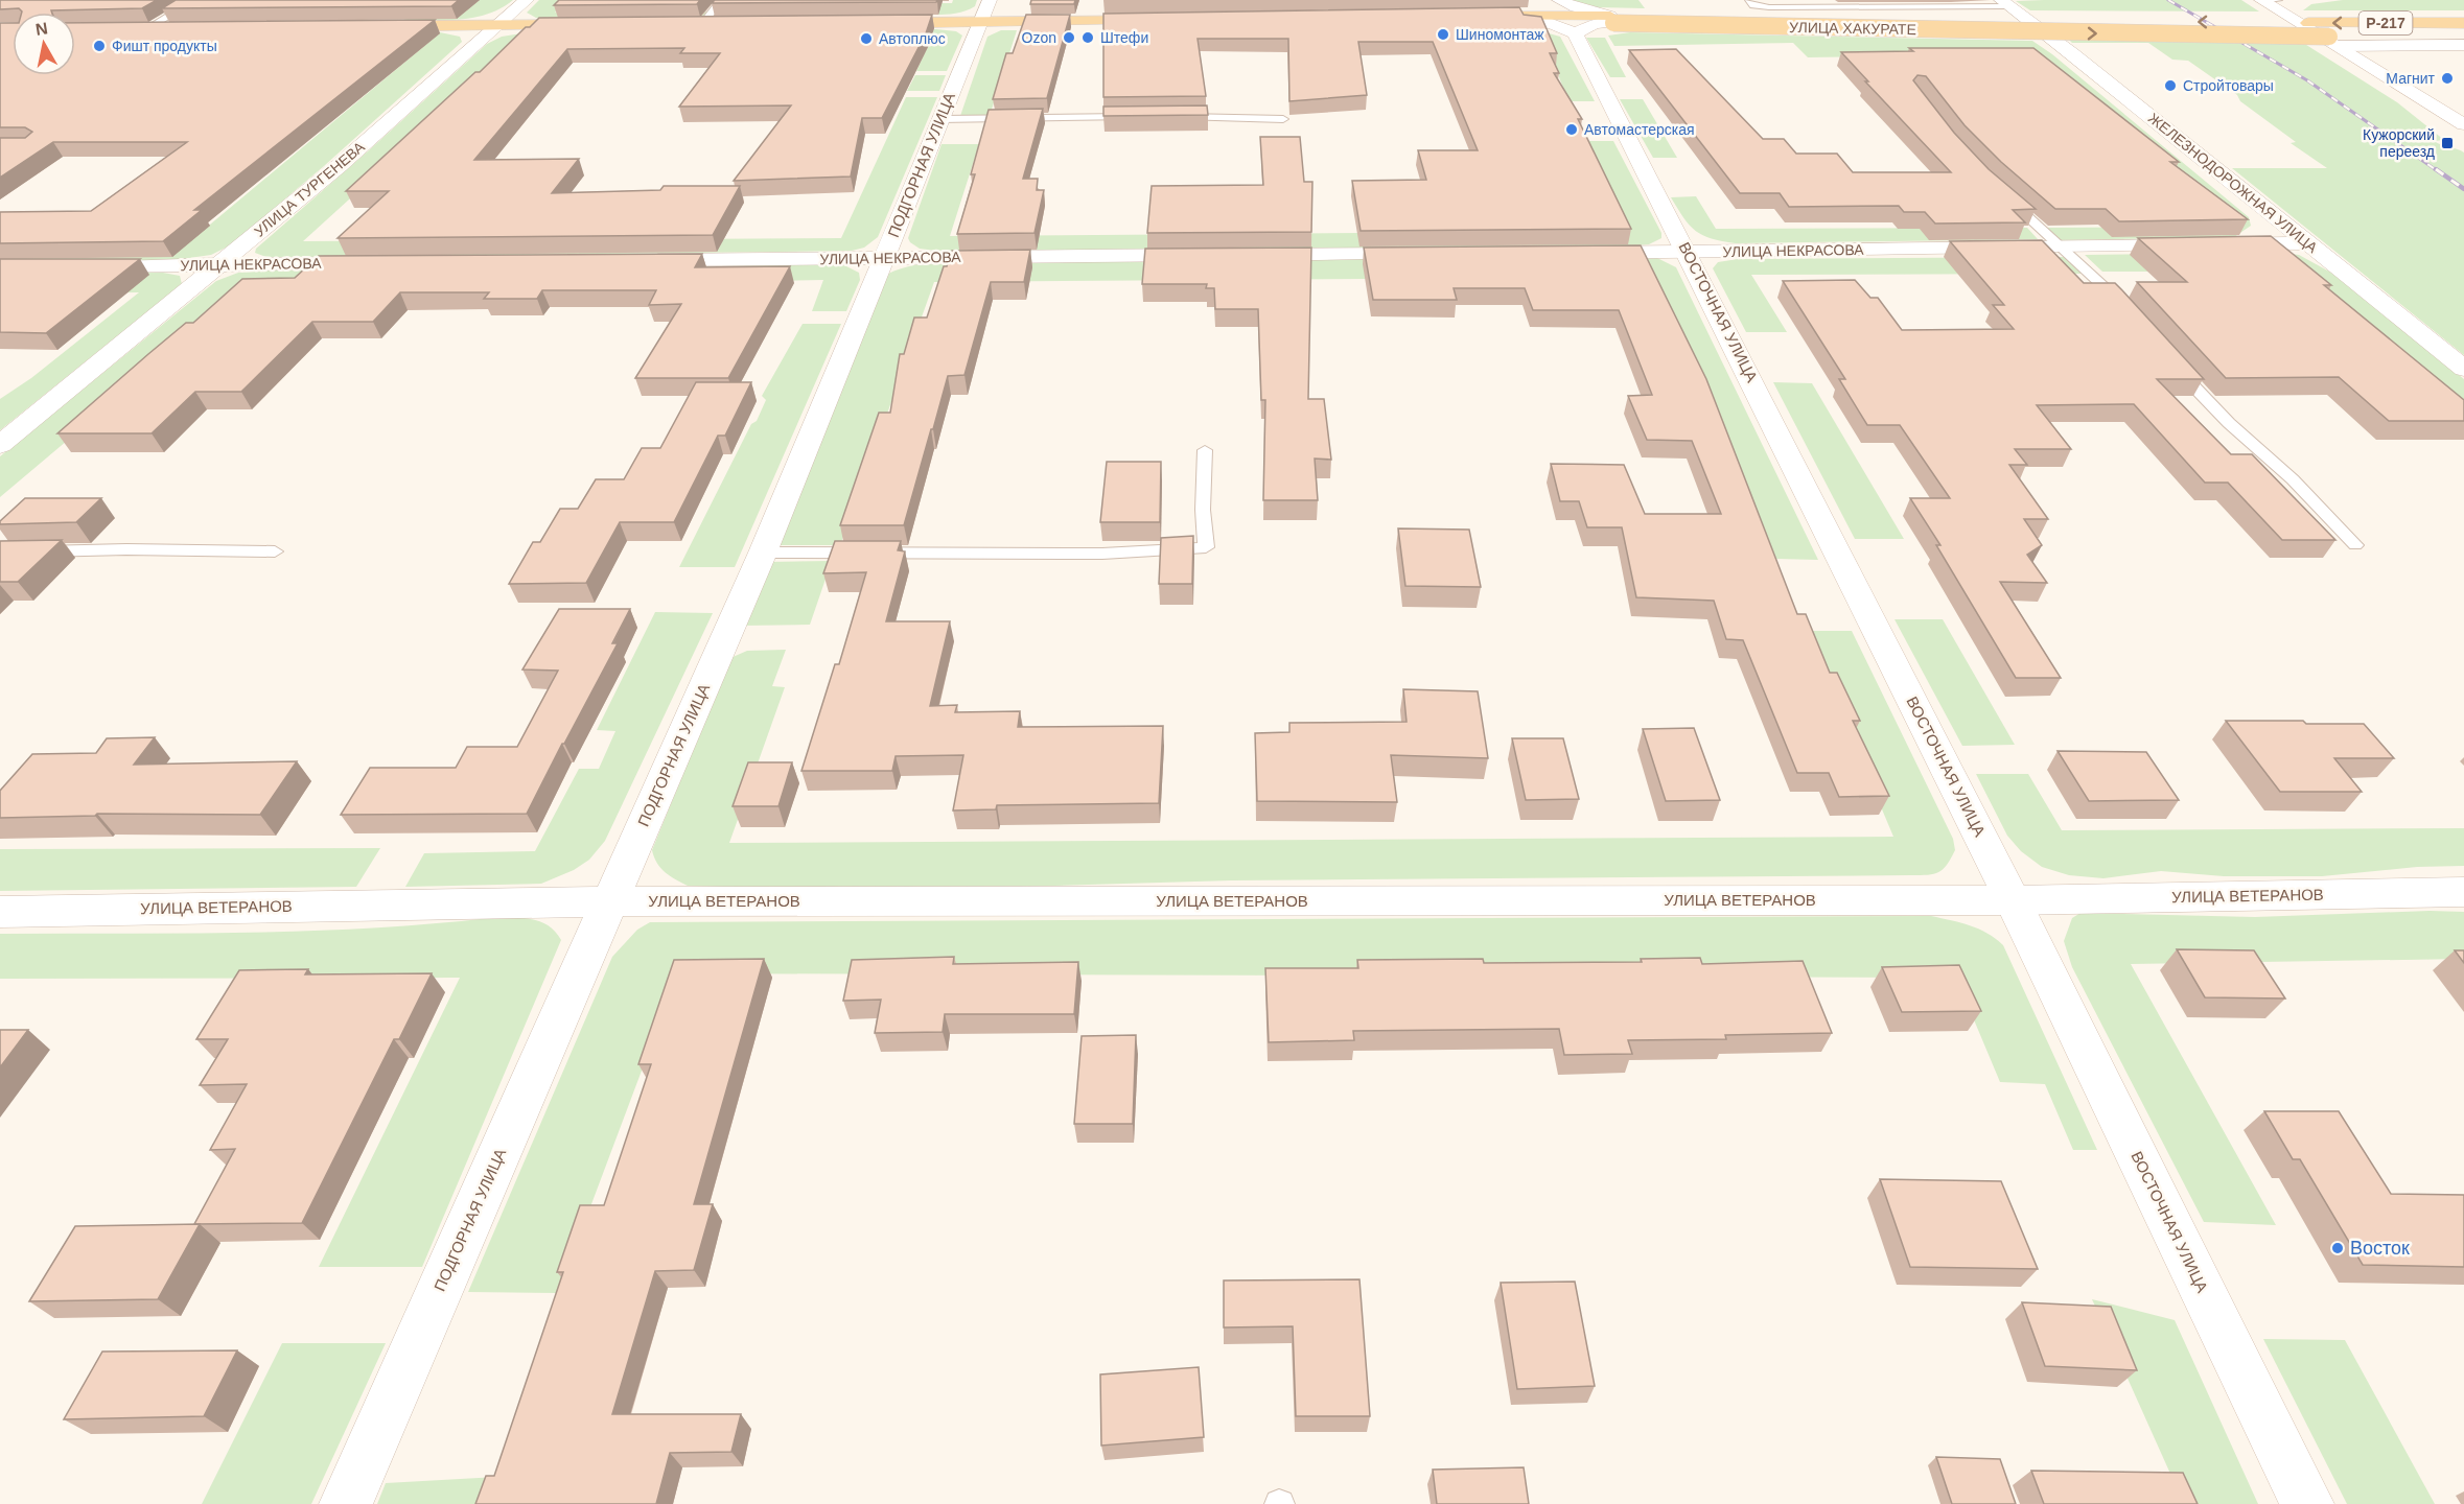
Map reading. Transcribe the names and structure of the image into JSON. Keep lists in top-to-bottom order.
{
  "streets": {
    "main road": ["Р-217", "УЛИЦА ХАКУРАТЕ"],
    "street": [
      "ПОДГОРНАЯ УЛИЦА",
      "ЖЕЛЕЗНОДОРОЖНАЯ УЛИЦА",
      "УЛИЦА ТУРГЕНЕВА",
      "УЛИЦА НЕКРАСОВА",
      "ВОСТОЧНАЯ УЛИЦА",
      "УЛИЦА ВЕТЕРАНОВ"
    ]
  },
  "crossings": [
    ["Р-217", "УЛИЦА ХАКУРАТЕ"],
    ["ПОДГОРНАЯ УЛИЦА", "УЛИЦА НЕКРАСОВА"],
    ["ПОДГОРНАЯ УЛИЦА", "УЛИЦА ВЕТЕРАНОВ"],
    ["ЖЕЛЕЗНОДОРОЖНАЯ УЛИЦА", "УЛИЦА НЕКРАСОВА"],
    ["УЛИЦА ТУРГЕНЕВА", "УЛИЦА НЕКРАСОВА"],
    ["УЛИЦА НЕКРАСОВА", "ВОСТОЧНАЯ УЛИЦА"],
    ["ВОСТОЧНАЯ УЛИЦА", "УЛИЦА ВЕТЕРАНОВ"]
  ],
  "places": {
    "other": [
      "Шиномонтаж",
      "Ozon",
      "Штефи",
      "Автоплюс",
      "Фишт продукты",
      "Магнит",
      "Стройтовары",
      "Автомастерская",
      "Восток"
    ],
    "transit": ["Кужорский переезд"]
  },
  "north": "top"
}
